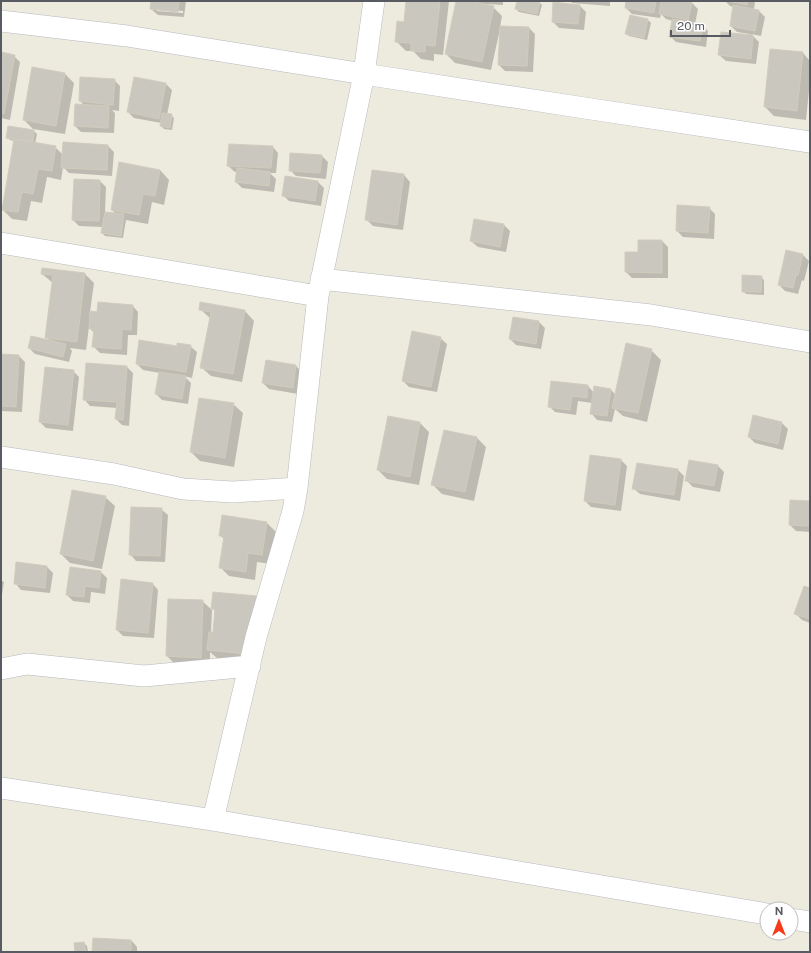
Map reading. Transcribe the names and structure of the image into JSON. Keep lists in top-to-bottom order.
{
  "scale_bar": "20 m",
  "north": "top"
}
